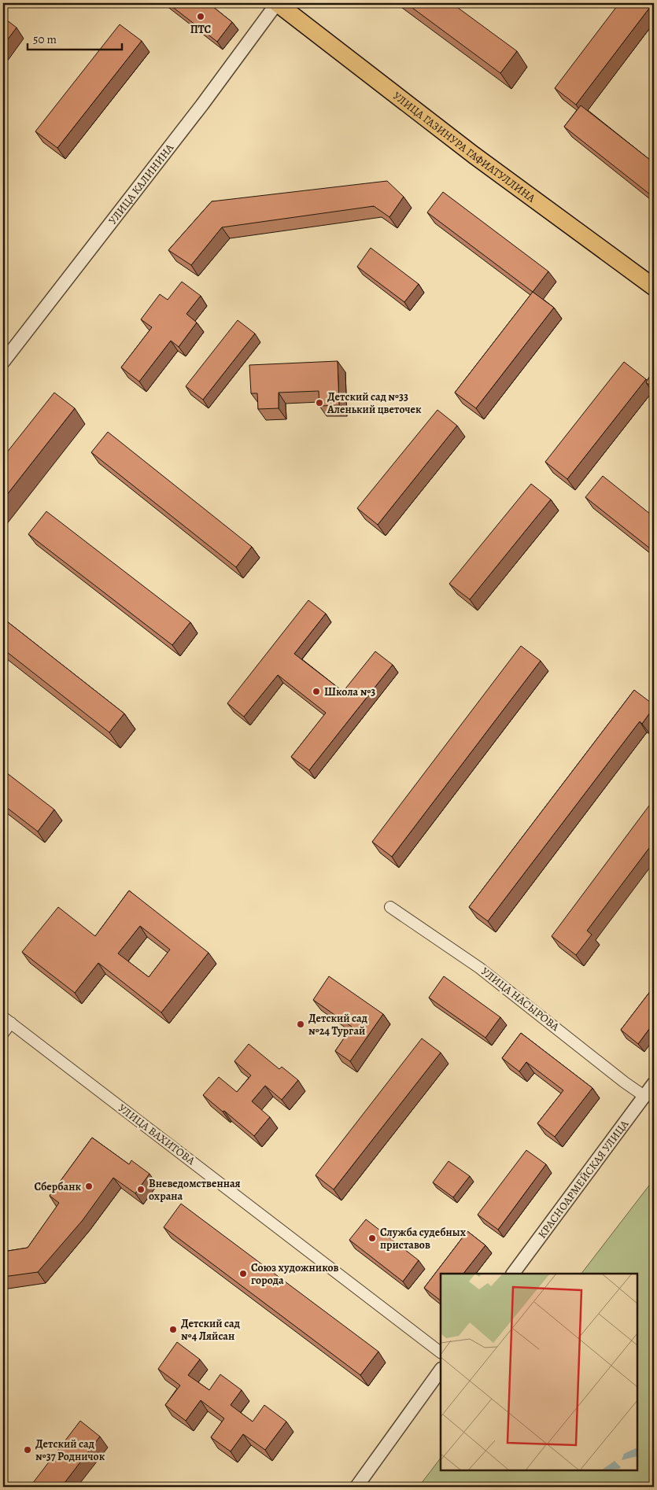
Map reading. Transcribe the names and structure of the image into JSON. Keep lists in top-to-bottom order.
{
  "streets": {
    "main road": ["УЛИЦА ГАЗИНУРА ГАФИАТУЛЛИНА"],
    "street": [
      "УЛИЦА КАЛИНИНА",
      "УЛИЦА НАСЫРОВА",
      "УЛИЦА ВАХИТОВА",
      "КРАСНОАРМЕЙСКАЯ УЛИЦА"
    ]
  },
  "crossings": [
    ["УЛИЦА ГАЗИНУРА ГАФИАТУЛЛИНА", "УЛИЦА КАЛИНИНА"],
    ["УЛИЦА НАСЫРОВА", "КРАСНОАРМЕЙСКАЯ УЛИЦА"]
  ],
  "places": [
    "ПТС",
    "Детский сад №33 Аленький цветочек",
    "Школа №3",
    "Детский сад №24 Тургай",
    "Сбербанк",
    "Вневедомственная охрана",
    "Служба судебных приставов",
    "Союз художников города",
    "Детский сад №4 Ляйсан",
    "Детский сад №37 Родничок"
  ],
  "scale_bar": "50 m"
}
